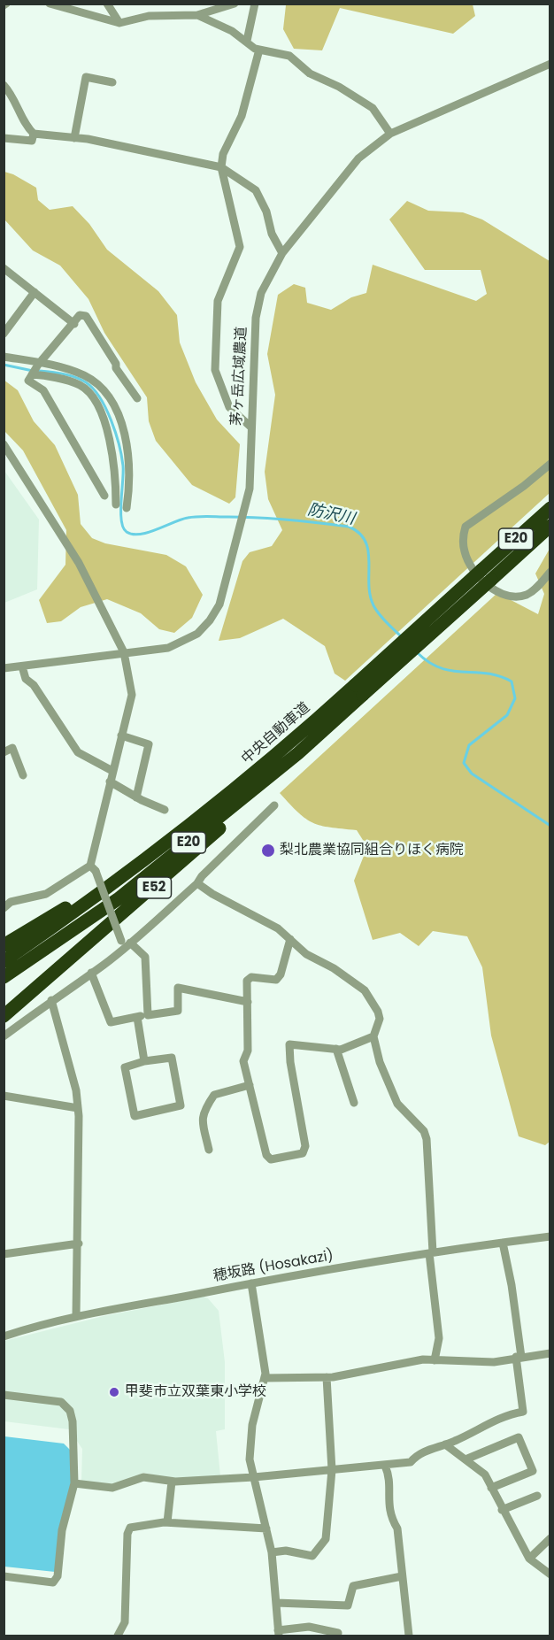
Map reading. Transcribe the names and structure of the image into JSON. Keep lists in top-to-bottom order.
{
  "streets": {
    "highway": ["E20", "中央自動車道", "E52"],
    "street": ["茅ヶ岳広域農道", "穂坂路 (Hosakazi)"]
  },
  "crossings": [
    ["中央自動車道", "E52"]
  ],
  "water": ["防沢川"],
  "places": ["梨北農業協同組合りほく病院", "甲斐市立双葉東小学校"]
}
